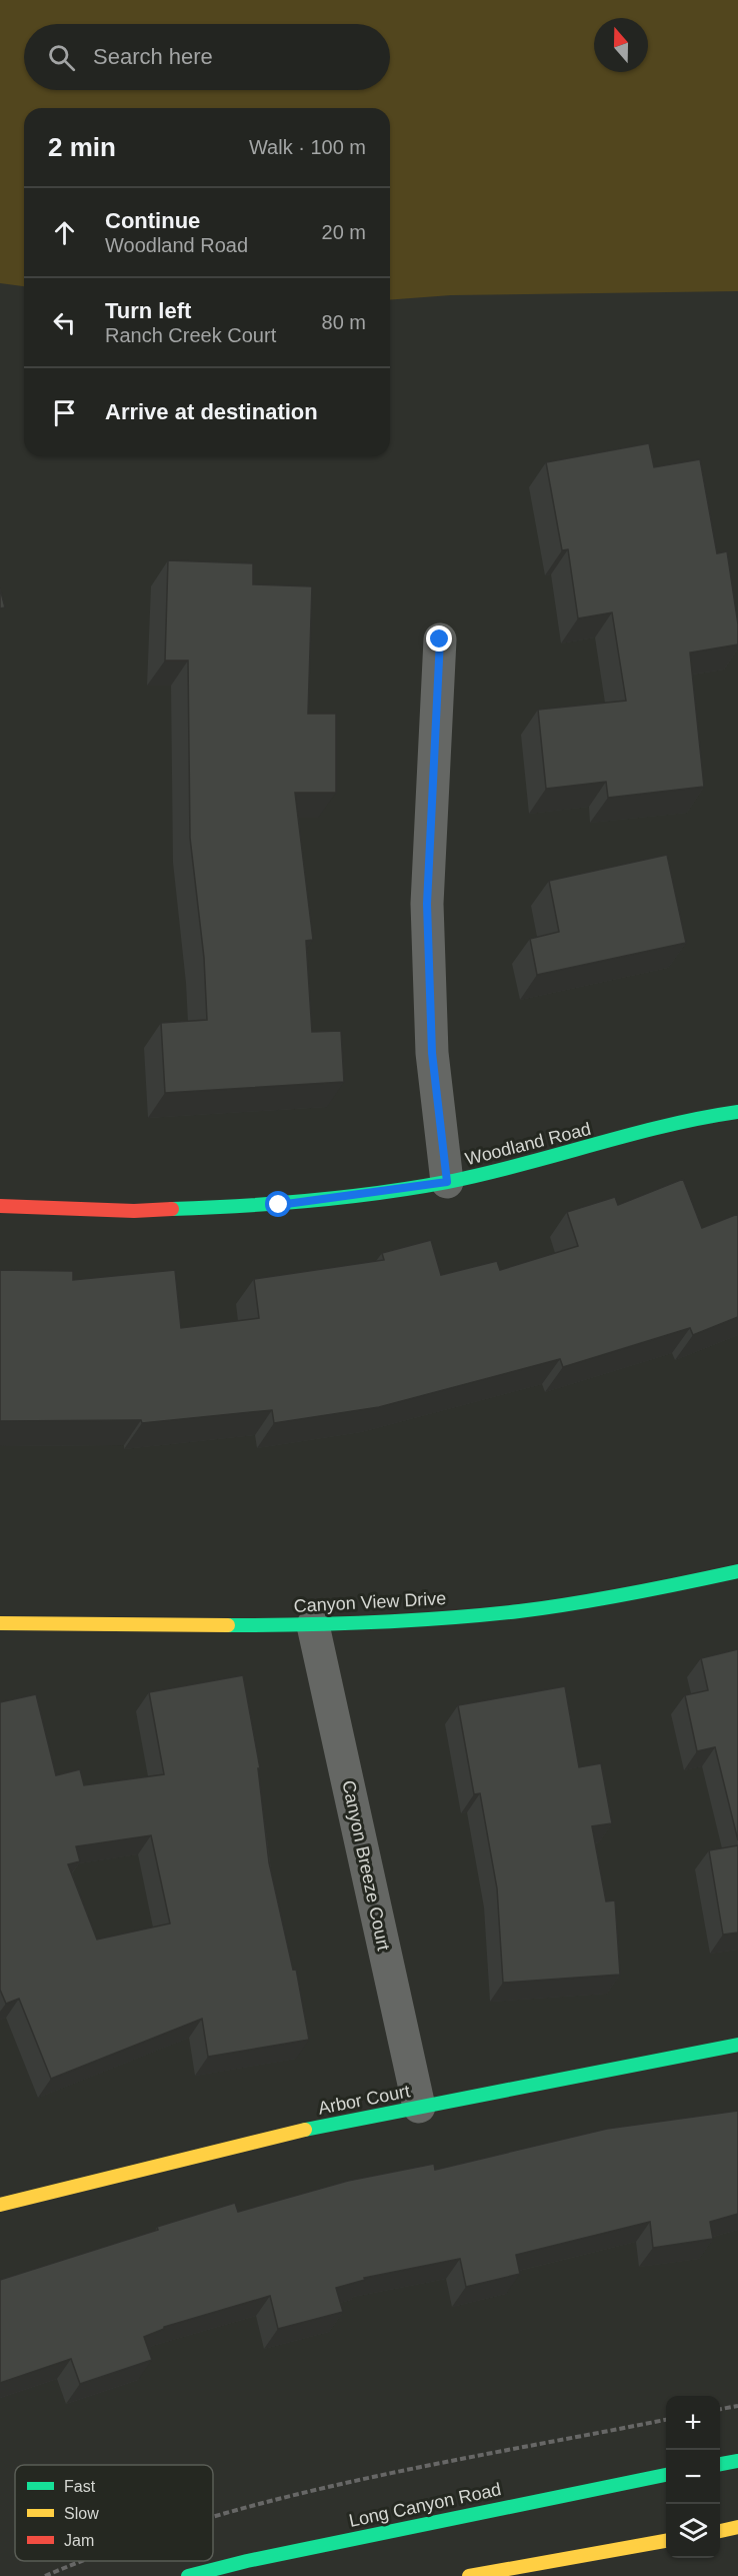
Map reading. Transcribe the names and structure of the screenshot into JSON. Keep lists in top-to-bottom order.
{
  "streets": {
    "street": [
      "Woodland Road",
      "Canyon View Drive",
      "Canyon Breeze Court",
      "Arbor Court",
      "Long Canyon Road"
    ]
  },
  "crossings": [
    ["Canyon View Drive", "Canyon Breeze Court"],
    ["Canyon Breeze Court", "Arbor Court"]
  ],
  "legend": ["Fast", "Slow", "Jam"],
  "north": "top",
  "page": {
    "search": "Search here",
    "heading": ["2 min", "Walk · 100 m"],
    "list": [
      ["Continue", "Woodland Road", "20 m"],
      ["Turn left", "Ranch Creek Court", "80 m"],
      "Arrive at destination"
    ],
    "map_buttons": ["+", "−"]
  }
}
